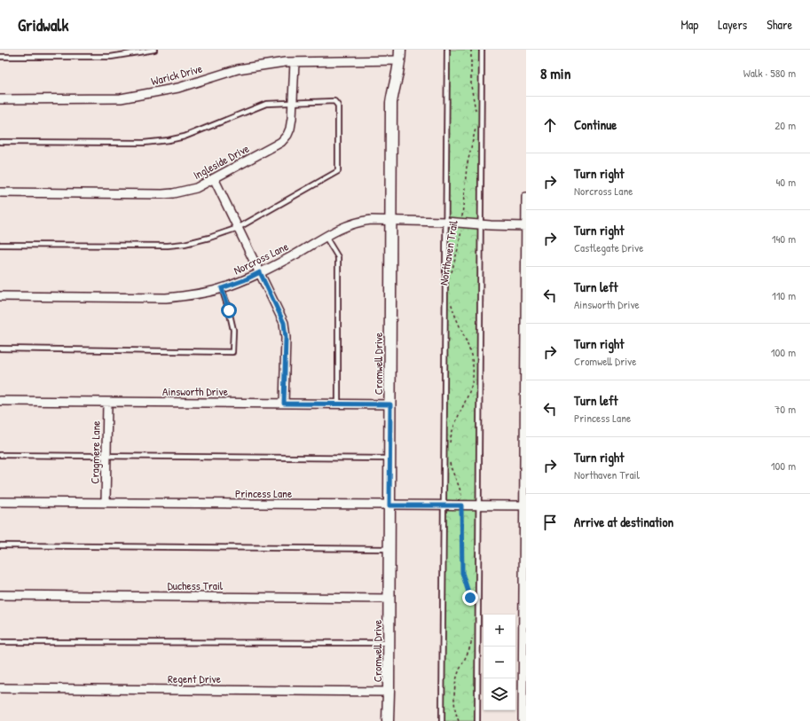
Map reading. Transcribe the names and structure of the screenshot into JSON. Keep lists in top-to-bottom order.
{
  "streets": {
    "street": [
      "Warick Drive",
      "Ingleside Drive",
      "Norcross Lane",
      "Cromwell Drive",
      "Ainsworth Drive",
      "Cragmere Lane",
      "Princess Lane",
      "Duchess Trail",
      "Regent Drive"
    ],
    "path": ["Northaven Trail"]
  },
  "crossings": [
    ["Warick Drive", "Ingleside Drive"],
    ["Warick Drive", "Cromwell Drive"],
    ["Northaven Trail", "Norcross Lane"],
    ["Norcross Lane", "Cromwell Drive"],
    ["Cromwell Drive", "Ainsworth Drive"],
    ["Cromwell Drive", "Princess Lane"],
    ["Cromwell Drive", "Duchess Trail"],
    ["Cromwell Drive", "Regent Drive"],
    ["Ainsworth Drive", "Cragmere Lane"],
    ["Cragmere Lane", "Princess Lane"]
  ],
  "page": {
    "header": "Gridwalk",
    "nav": ["Map", "Layers", "Share"],
    "heading": ["8 min", "Walk · 580 m"],
    "list": [
      ["Continue", "20 m"],
      ["Turn right", "Norcross Lane", "40 m"],
      ["Turn right", "Castlegate Drive", "140 m"],
      ["Turn left", "Ainsworth Drive", "110 m"],
      ["Turn right", "Cromwell Drive", "100 m"],
      ["Turn left", "Princess Lane", "70 m"],
      ["Turn right", "Northaven Trail", "100 m"],
      "Arrive at destination"
    ],
    "map_buttons": ["+", "−"]
  }
}
